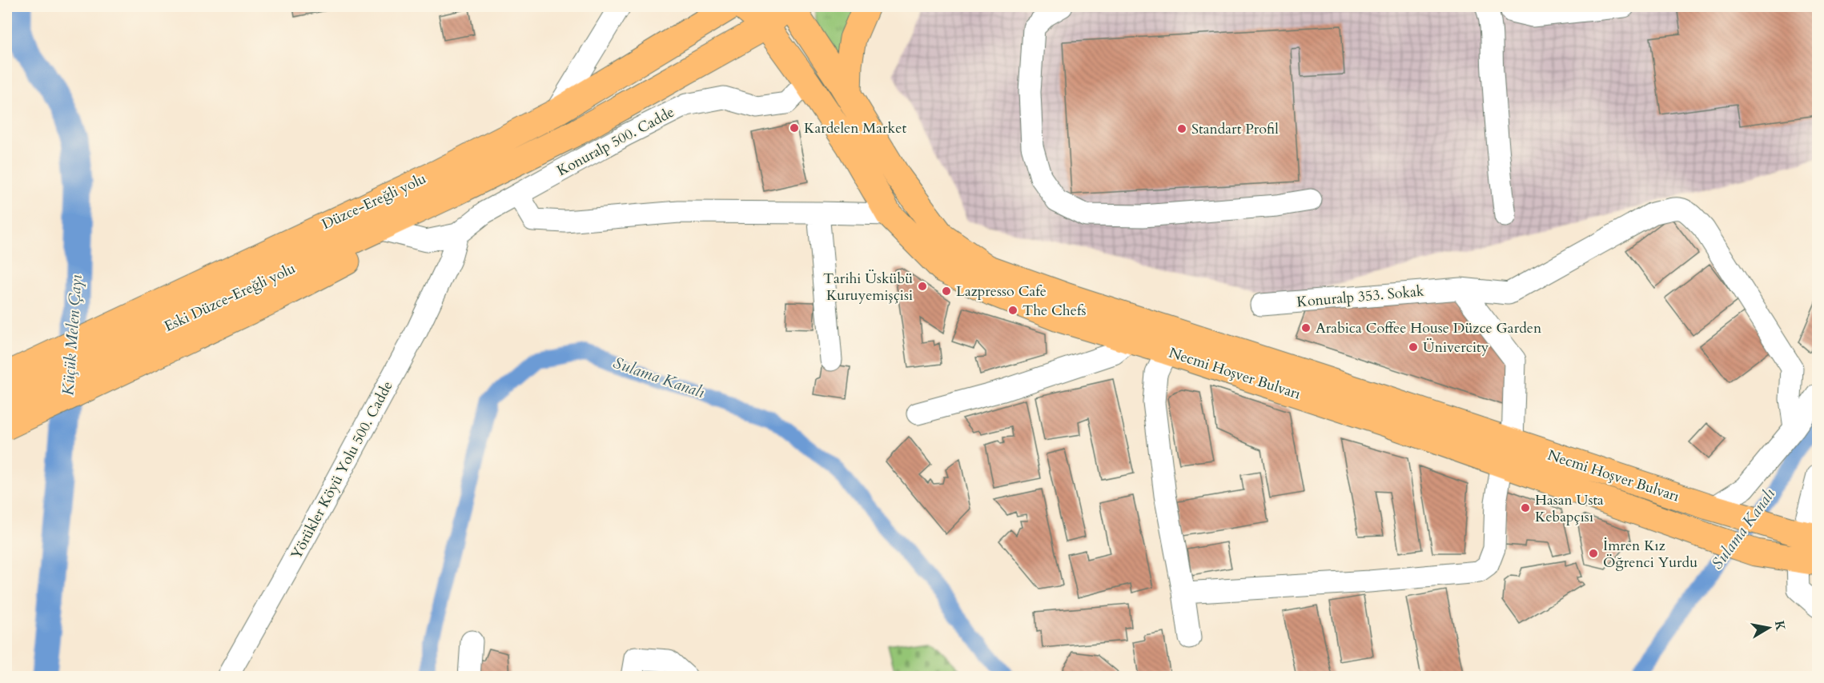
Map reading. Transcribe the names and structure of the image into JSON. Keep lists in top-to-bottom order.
{
  "streets": {
    "main road": ["Düzce-Ereğli yolu", "Eski Düzce-Ereğli yolu", "Necmi Hoşver Bulvarı"],
    "street": ["Konuralp 500. Cadde", "Konuralp 353. Sokak", "Yörükler Köyü Yolu 500. Cadde"]
  },
  "crossings": [
    ["Konuralp 500. Cadde", "Necmi Hoşver Bulvarı"],
    ["Konuralp 500. Cadde", "Yörükler Köyü Yolu 500. Cadde"],
    ["Eski Düzce-Ereğli yolu", "Necmi Hoşver Bulvarı"]
  ],
  "water": ["Küçük Melen Çayı", "Sulama Kanalı"],
  "places": [
    "Kardelen Market",
    "Standart Profil",
    "Tarihi Üskübü Kuruyemişçisi",
    "Lazpresso Cafe",
    "The Chefs",
    "Arabica Coffee House Düzce Garden",
    "Ünivercity",
    "Hasan Usta Kebapçısı",
    "İmren Kız Öğrenci Yurdu"
  ],
  "north": "right"
}
